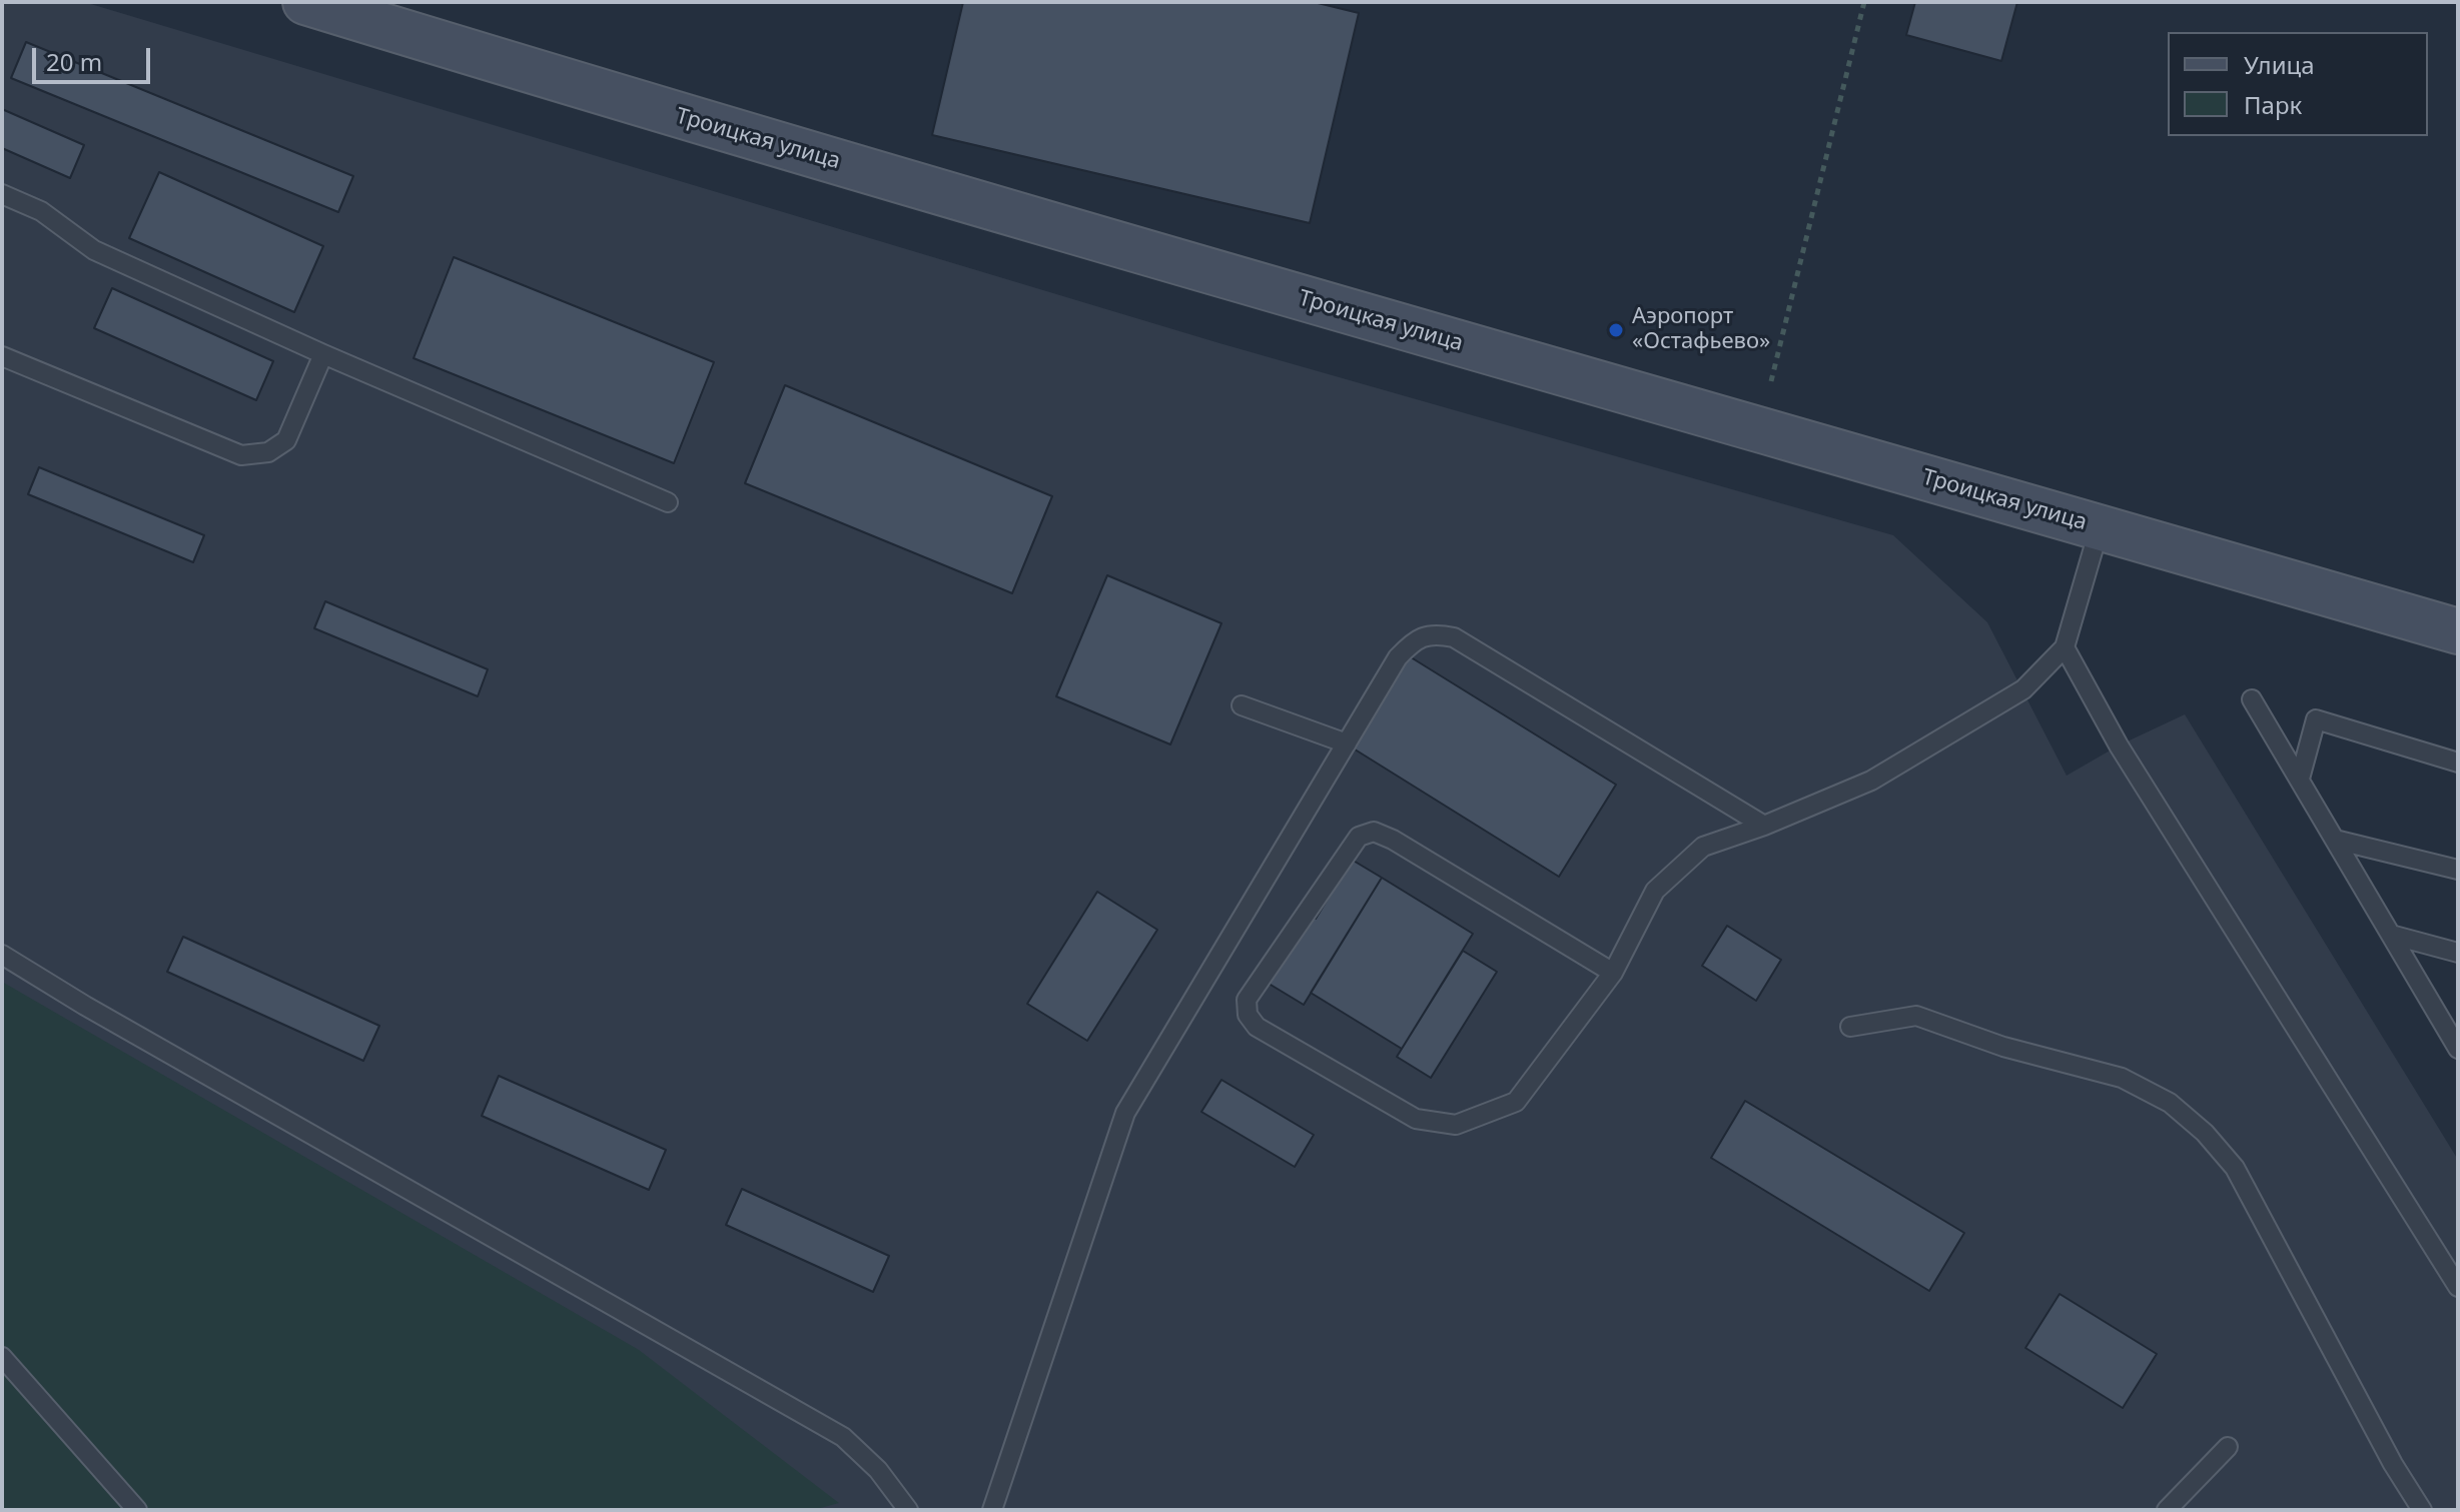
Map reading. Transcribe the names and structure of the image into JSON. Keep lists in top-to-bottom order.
{
  "streets": {
    "street": ["Троицкая улица"]
  },
  "places": ["Аэропорт «Остафьево»"],
  "legend": ["Улица", "Парк"],
  "scale_bar": "20 m"
}
